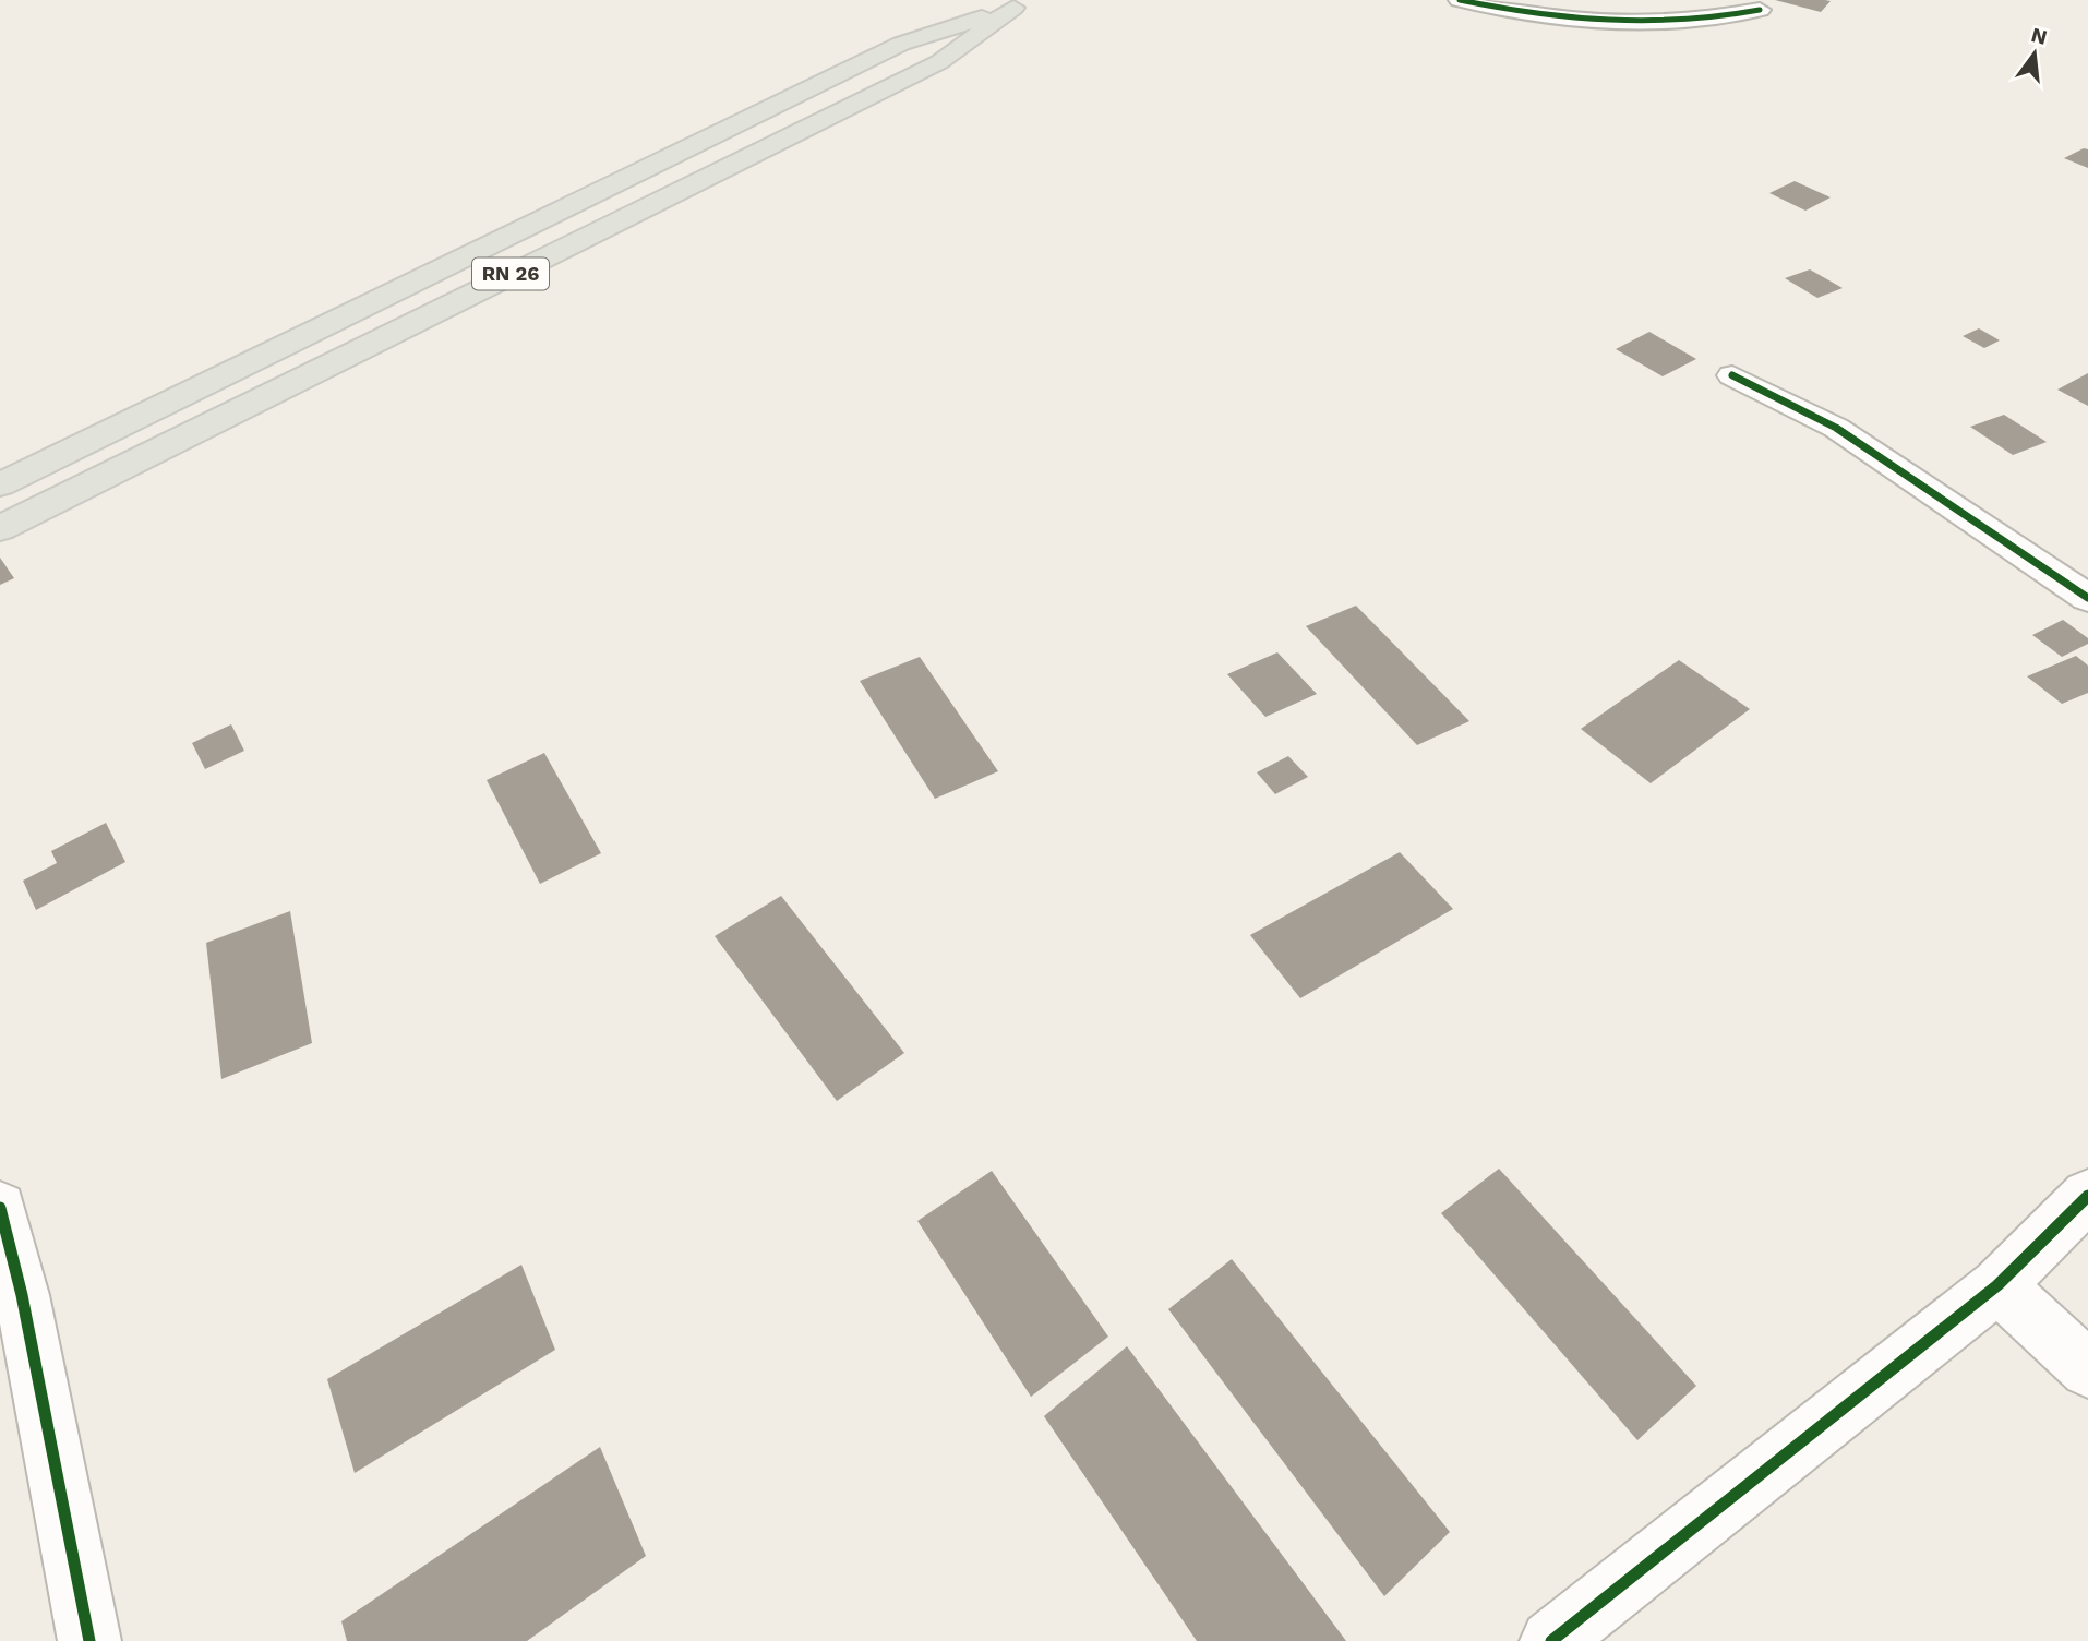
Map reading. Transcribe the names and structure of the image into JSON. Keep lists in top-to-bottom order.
{
  "streets": {
    "main road": ["RN 26"]
  },
  "north": "top"
}
